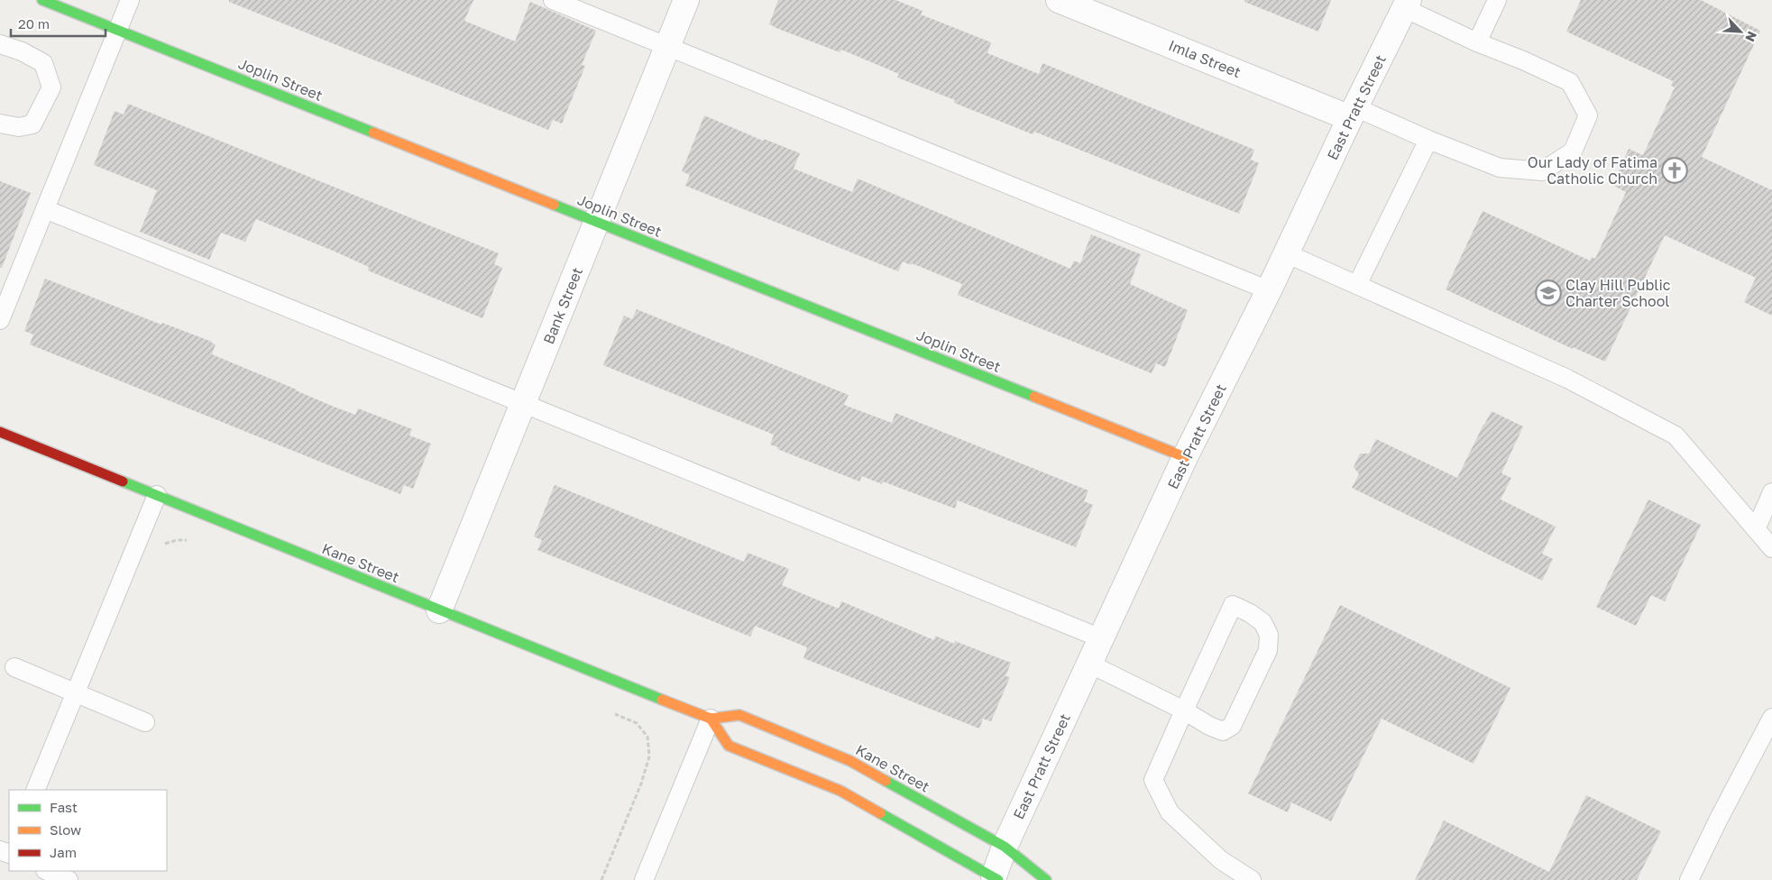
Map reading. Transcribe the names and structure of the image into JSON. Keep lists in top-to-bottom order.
{
  "streets": {
    "main road": ["Joplin Street", "Kane Street"],
    "street": ["Imla Street", "East Pratt Street", "Bank Street"]
  },
  "crossings": [
    ["Imla Street", "East Pratt Street"],
    ["Joplin Street", "East Pratt Street"],
    ["Joplin Street", "Bank Street"],
    ["East Pratt Street", "Kane Street"],
    ["Bank Street", "Kane Street"]
  ],
  "places": {
    "church": ["Our Lady of Fatima Catholic Church"],
    "school or university": ["Clay Hill Public Charter School"]
  },
  "legend": ["Fast", "Slow", "Jam"],
  "scale_bar": "20 m",
  "north": "bottom right"
}
